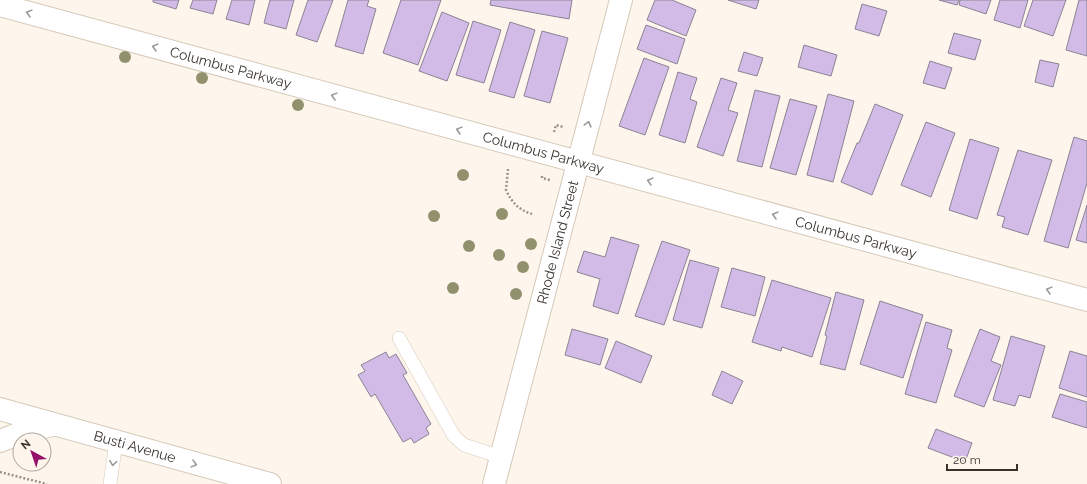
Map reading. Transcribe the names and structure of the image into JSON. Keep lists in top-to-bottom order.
{
  "streets": {
    "street": ["Columbus Parkway", "Rhode Island Street", "Busti Avenue"]
  },
  "crossings": [
    ["Columbus Parkway", "Rhode Island Street"]
  ],
  "one_way": ["Columbus Parkway", "Busti Avenue"],
  "scale_bar": "20 m",
  "north": "top left"
}
